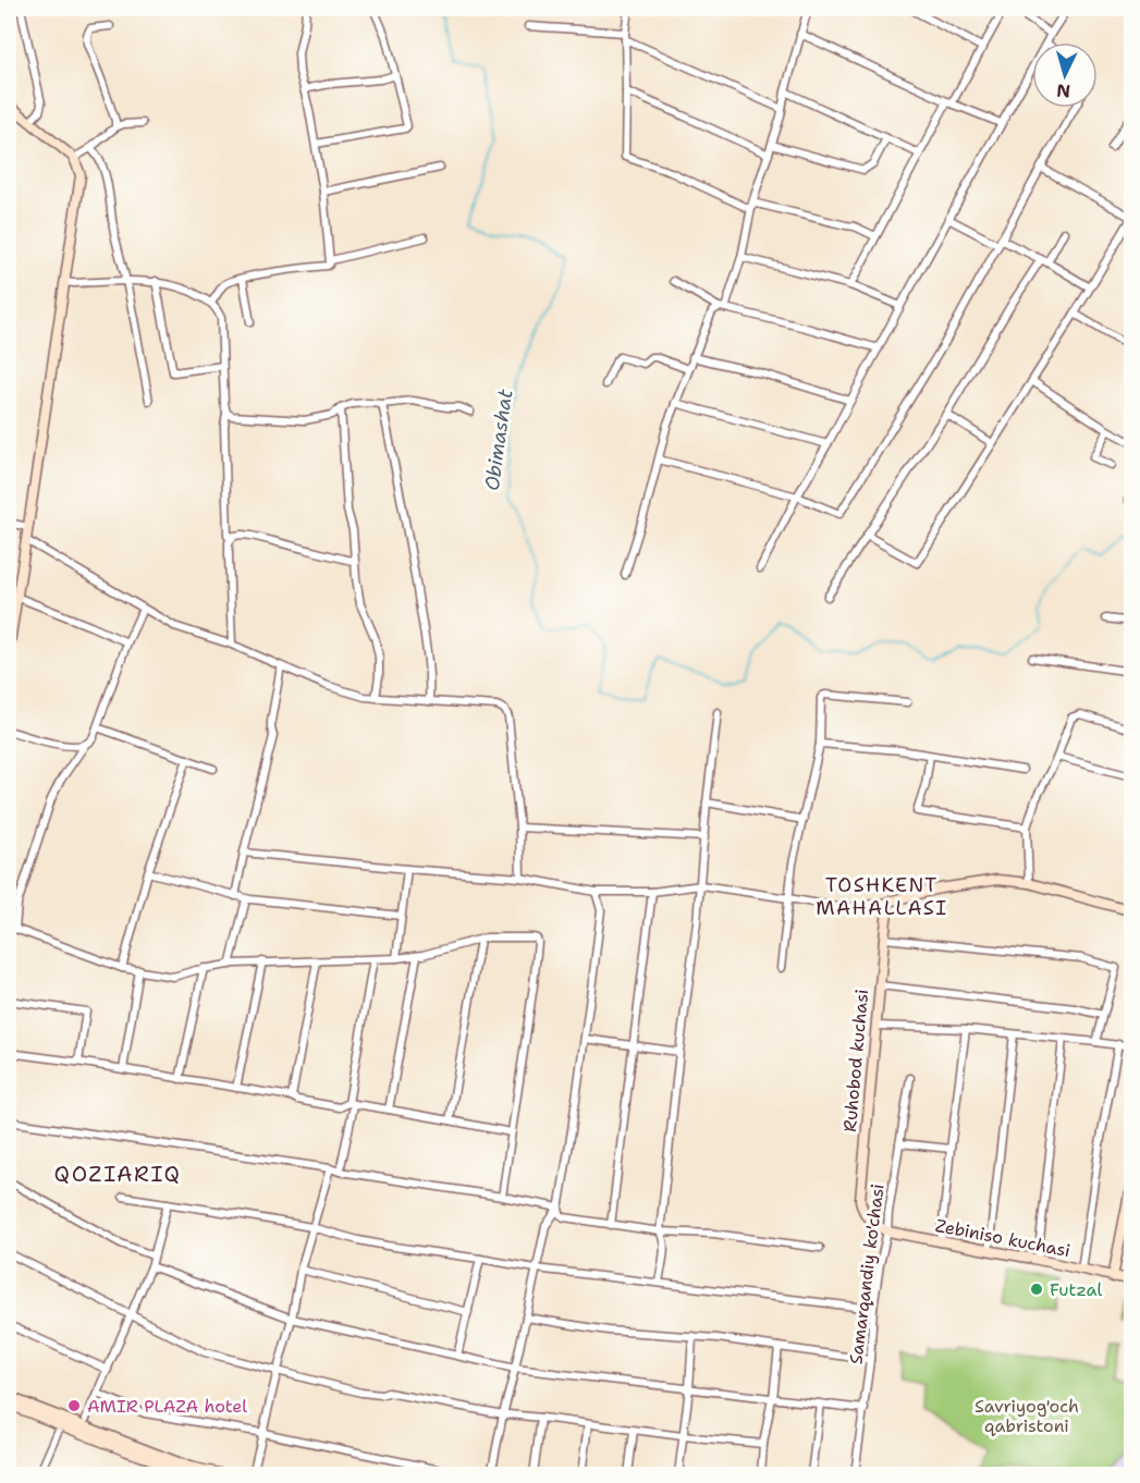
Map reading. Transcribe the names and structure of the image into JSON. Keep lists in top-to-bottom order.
{
  "streets": {
    "main road": ["Ruhobod kuchasi", "Zebiniso kuchasi"],
    "street": ["Samarqandiy ko'chasi"]
  },
  "crossings": [
    ["Ruhobod kuchasi", "Zebiniso kuchasi"],
    ["Zebiniso kuchasi", "Samarqandiy ko'chasi"]
  ],
  "districts": ["TOSHKENT MAHALLASI", "QOZIARIQ"],
  "water": ["Obimashat"],
  "parks": ["Savriyog'och qabristoni"],
  "places": ["Futzal", "AMIR PLAZA hotel"],
  "north": "bottom"
}
